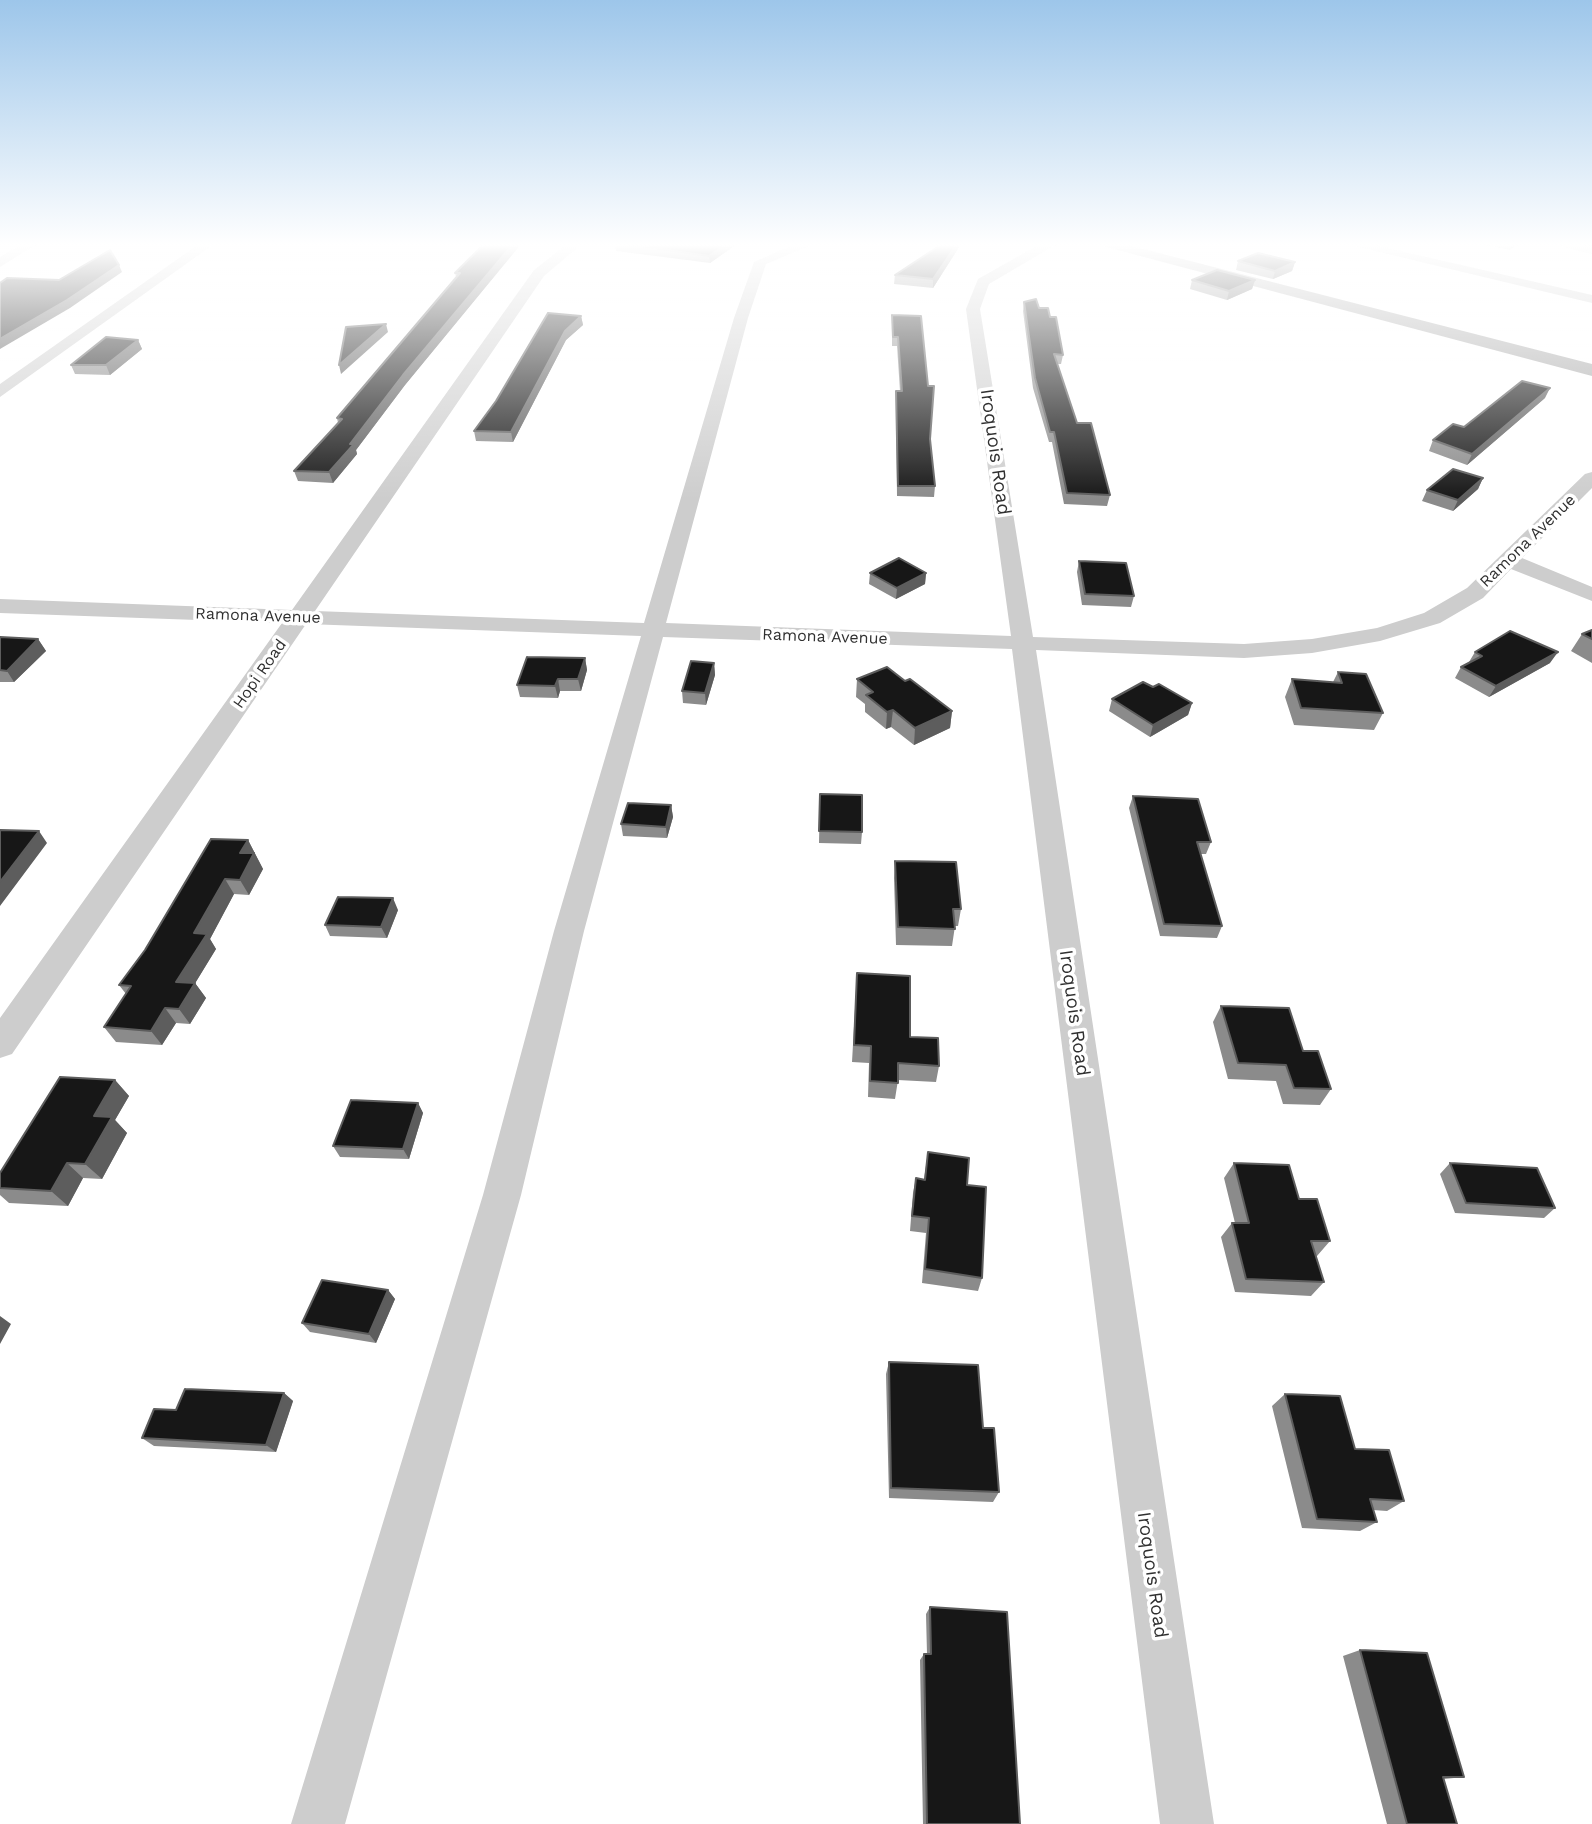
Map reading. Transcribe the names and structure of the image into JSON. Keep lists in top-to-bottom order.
{
  "streets": {
    "street": ["Iroquois Road", "Ramona Avenue", "Hopi Road"]
  },
  "crossings": [
    ["Iroquois Road", "Ramona Avenue"],
    ["Ramona Avenue", "Hopi Road"]
  ]
}
